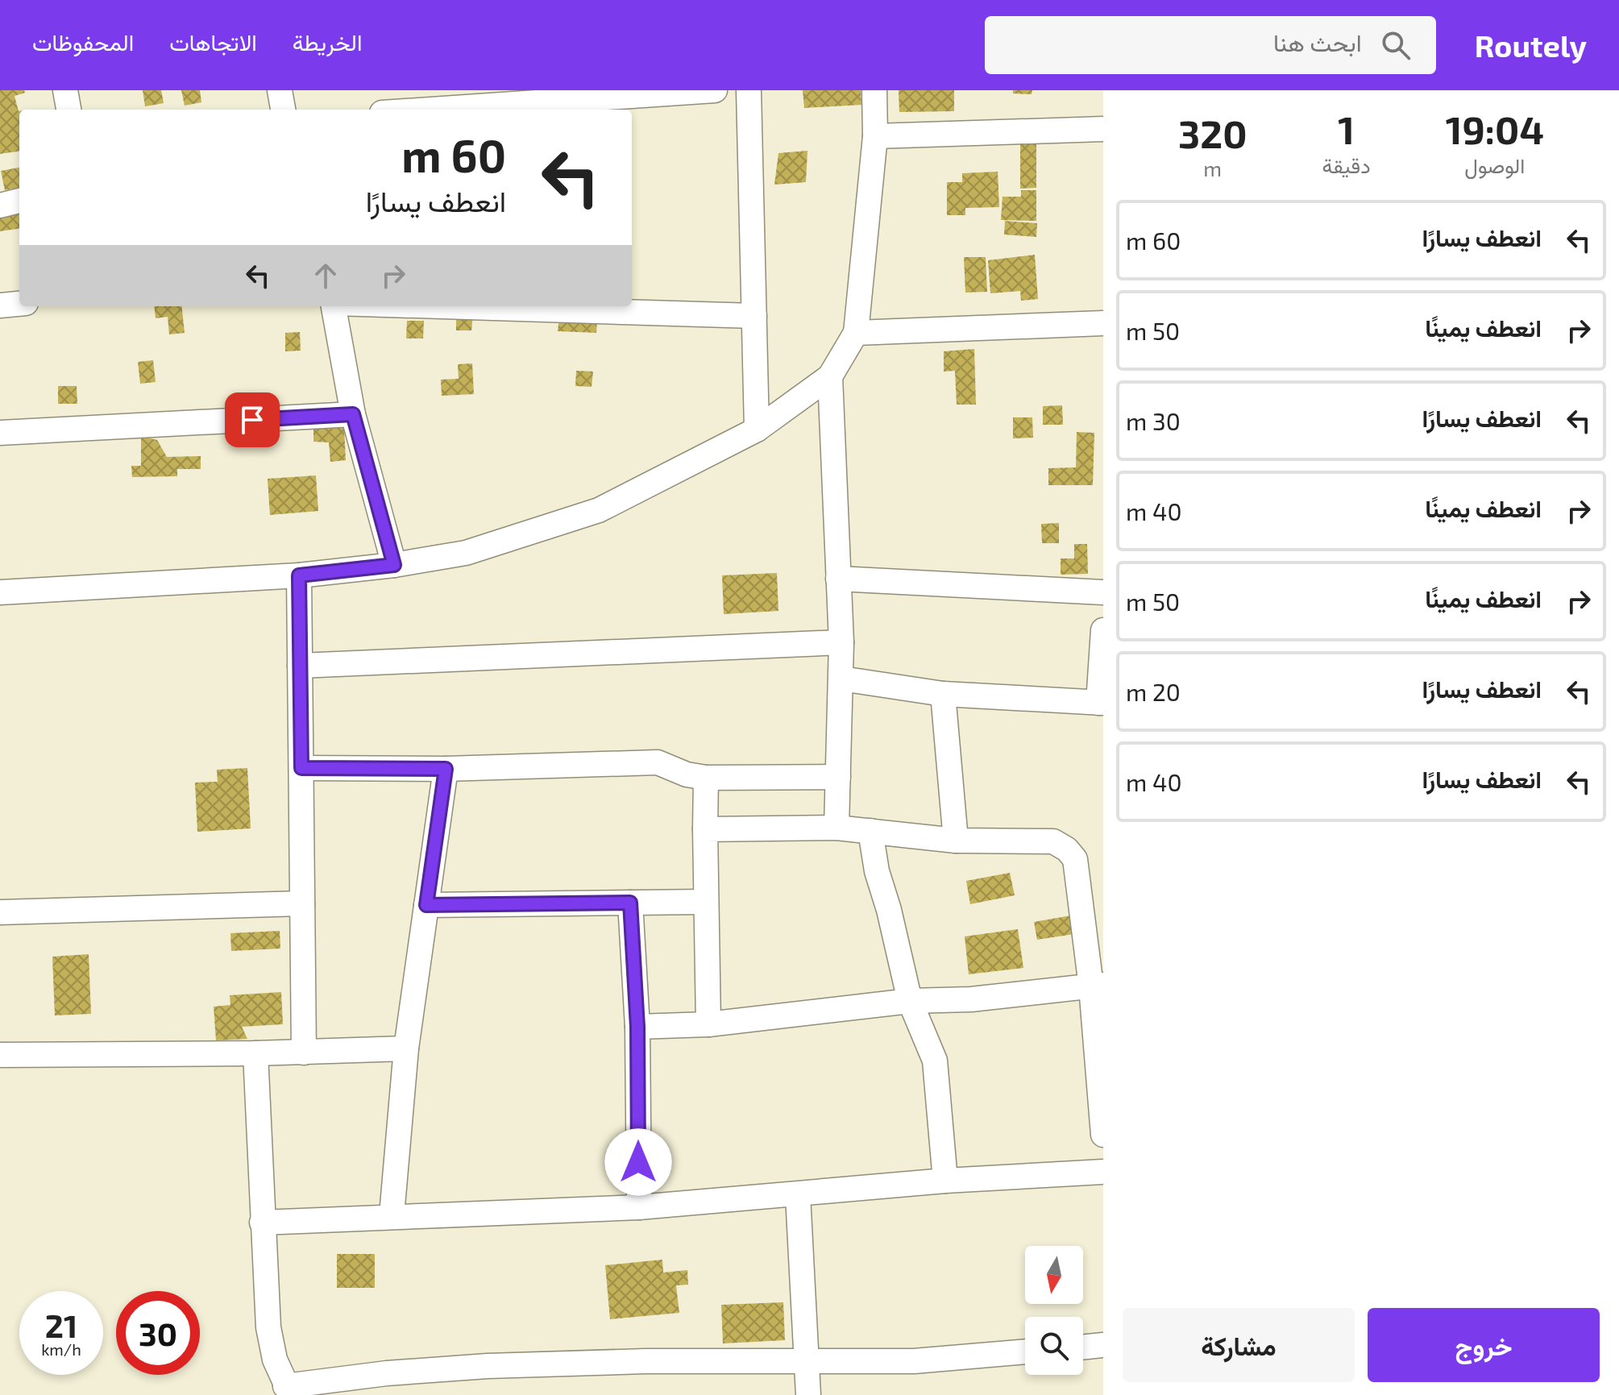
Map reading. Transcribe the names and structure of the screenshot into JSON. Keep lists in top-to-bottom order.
{
  "north": "bottom",
  "page": {
    "header": "Routely",
    "search": "ابحث هنا",
    "nav": ["الخريطة", "الاتجاهات", "المحفوظات"],
    "eta": [
      "19:04",
      "الوصول",
      "1",
      "دقيقة",
      "320",
      "m"
    ],
    "turn": ["60 m", "انعطف يسارًا"],
    "list": [
      {
        "name": "انعطف يسارًا",
        "value": "60 m"
      },
      {
        "name": "انعطف يمينًا",
        "value": "50 m"
      },
      {
        "name": "انعطف يسارًا",
        "value": "30 m"
      },
      {
        "name": "انعطف يمينًا",
        "value": "40 m"
      },
      {
        "name": "انعطف يمينًا",
        "value": "50 m"
      },
      {
        "name": "انعطف يسارًا",
        "value": "20 m"
      },
      {
        "name": "انعطف يسارًا",
        "value": "40 m"
      }
    ],
    "speed": "21 km/h",
    "limit": "30",
    "buttons": ["خروج", "مشاركة"]
  }
}
